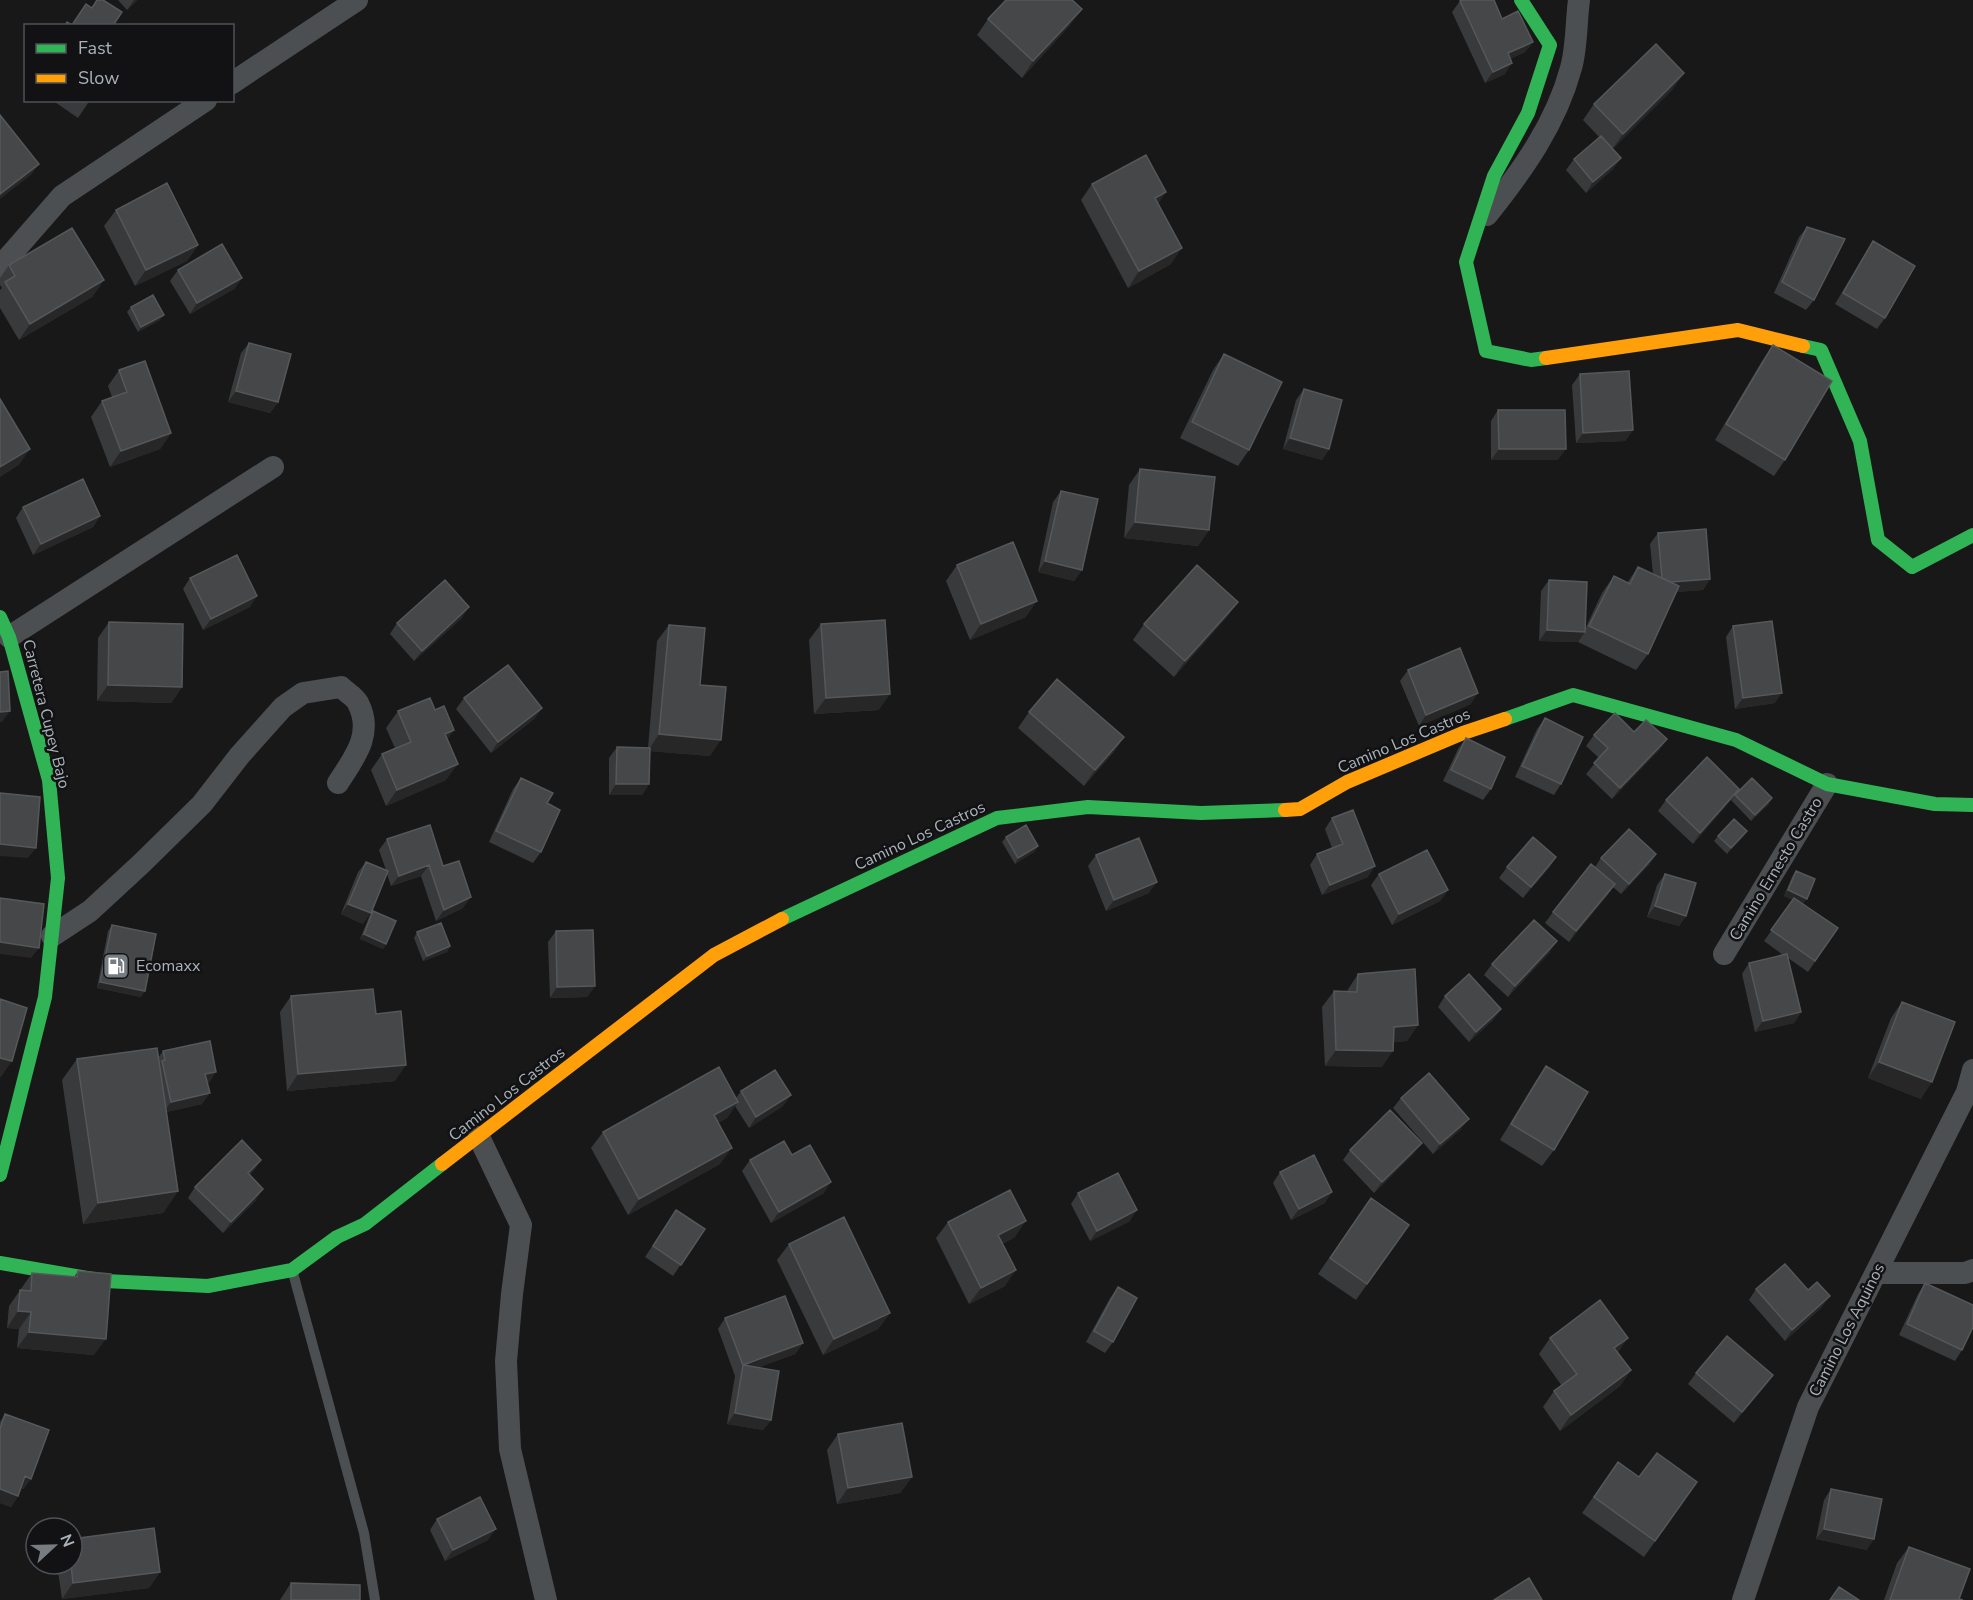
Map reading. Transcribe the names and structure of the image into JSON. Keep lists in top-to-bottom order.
{
  "streets": {
    "street": [
      "Carretera Cupey Bajo",
      "Camino Los Castros",
      "Camino Ernesto Castro",
      "Camino Los Aquinos"
    ]
  },
  "crossings": [
    ["Camino Los Castros", "Camino Ernesto Castro"]
  ],
  "places": {
    "fuel station": ["Ecomaxx"]
  },
  "legend": ["Fast", "Slow"],
  "north": "right"
}
